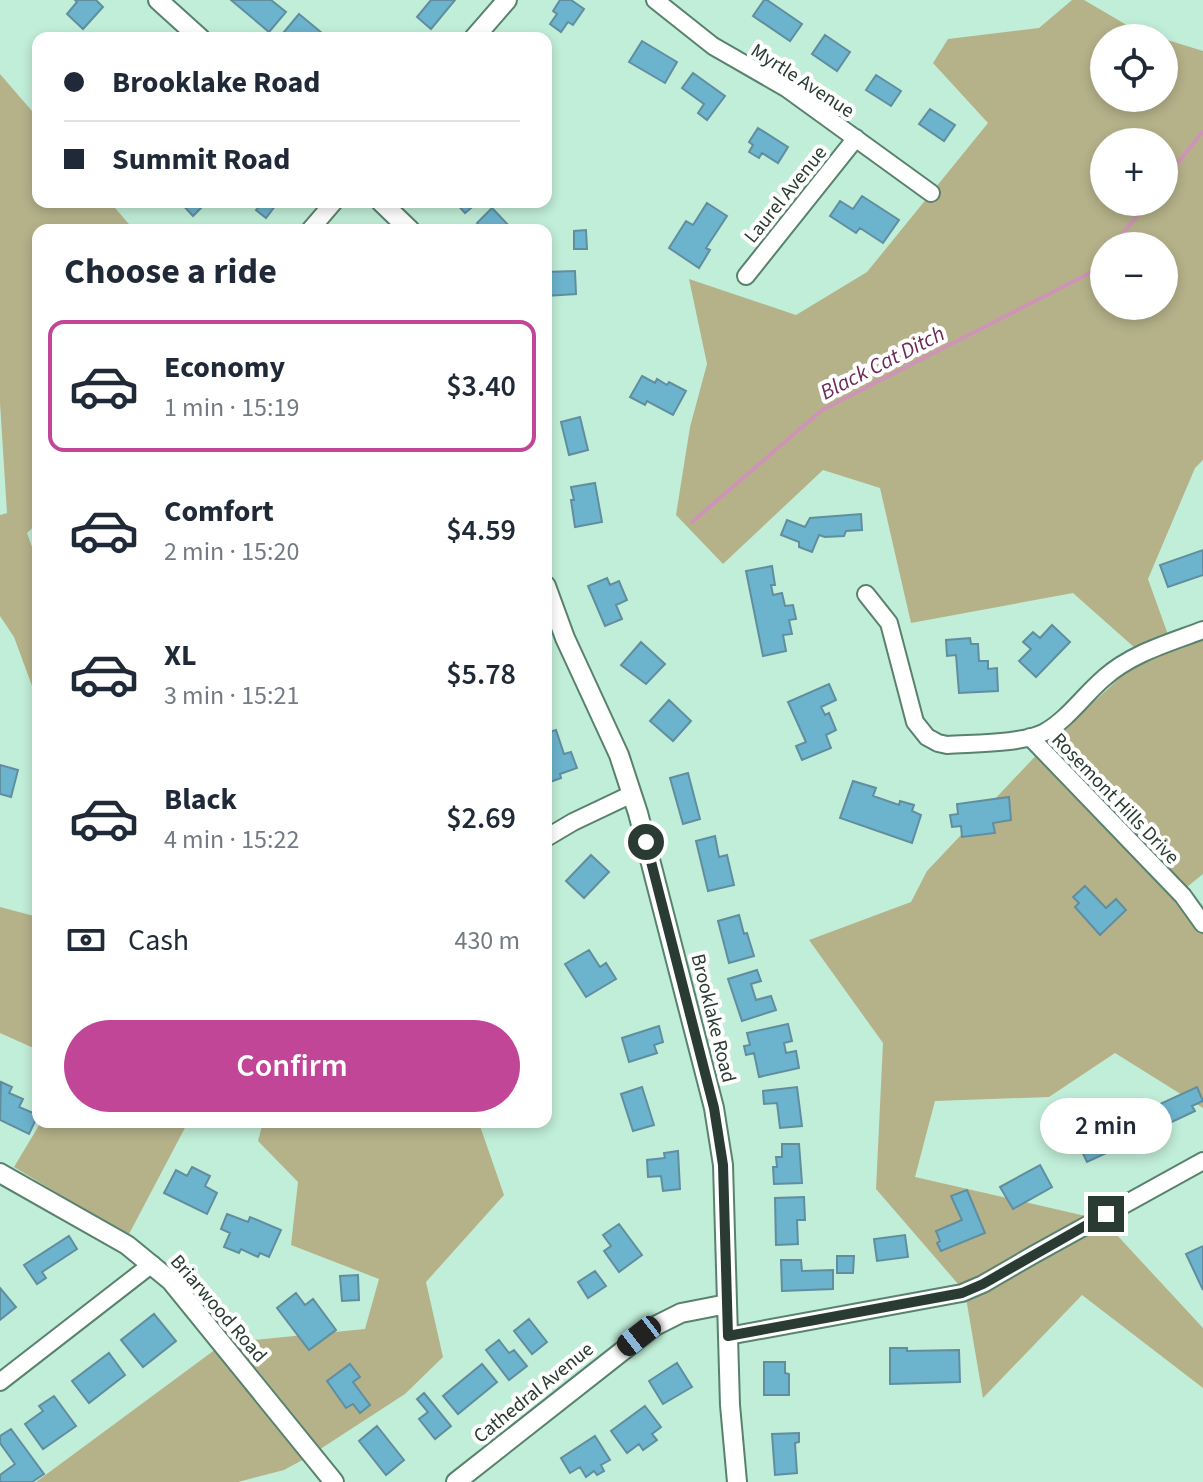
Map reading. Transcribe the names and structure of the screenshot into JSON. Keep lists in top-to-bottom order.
{
  "streets": {
    "street": [
      "Myrtle Avenue",
      "Laurel Avenue",
      "Rosemont Hills Drive",
      "Brooklake Road",
      "Briarwood Road",
      "Cathedral Avenue"
    ]
  },
  "crossings": [
    ["Myrtle Avenue", "Laurel Avenue"],
    ["Brooklake Road", "Cathedral Avenue"]
  ],
  "water": ["Black Cat Ditch"],
  "page": {
    "map_buttons": ["+", "−"],
    "banner": ["Brooklake Road", "Summit Road"],
    "heading": "Choose a ride",
    "list": [
      {
        "name": "Economy",
        "note": "1 min · 15:19",
        "value": "$3.40"
      },
      {
        "name": "Comfort",
        "note": "2 min · 15:20",
        "value": "$4.59"
      },
      {
        "name": "XL",
        "note": "3 min · 15:21",
        "value": "$5.78"
      },
      {
        "name": "Black",
        "note": "4 min · 15:22",
        "value": "$2.69"
      }
    ],
    "pay": ["Cash", "430 m"],
    "buttons": "Confirm",
    "bubble": "2 min"
  }
}
